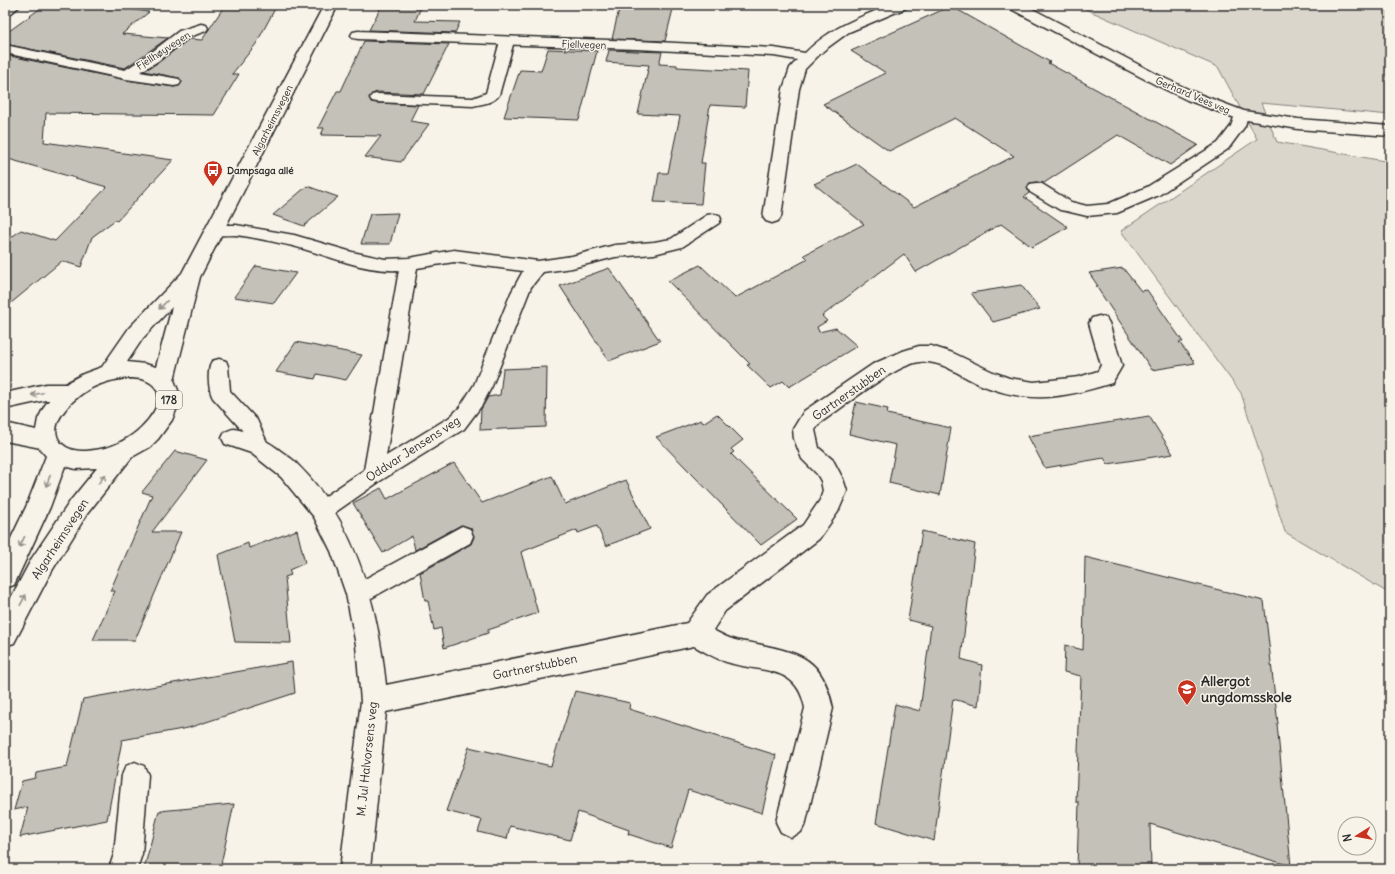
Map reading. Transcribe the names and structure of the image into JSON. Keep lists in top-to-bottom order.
{
  "streets": {
    "street": [
      "Fjellvegen",
      "Gerhard Vees veg",
      "Algarheimsvegen",
      "Gartnerstubben",
      "178",
      "M. Jul Halvorsens veg"
    ],
    "lane": ["Fjellhøyvegen", "Oddvar Jensens veg"]
  },
  "crossings": [
    ["Algarheimsvegen", "178"],
    ["Gartnerstubben", "M. Jul Halvorsens veg"],
    ["Oddvar Jensens veg", "M. Jul Halvorsens veg"]
  ],
  "places": {
    "bus stop": ["Dampsaga allé"],
    "school or university": ["Allergot ungdomsskole"]
  },
  "north": "left"
}
